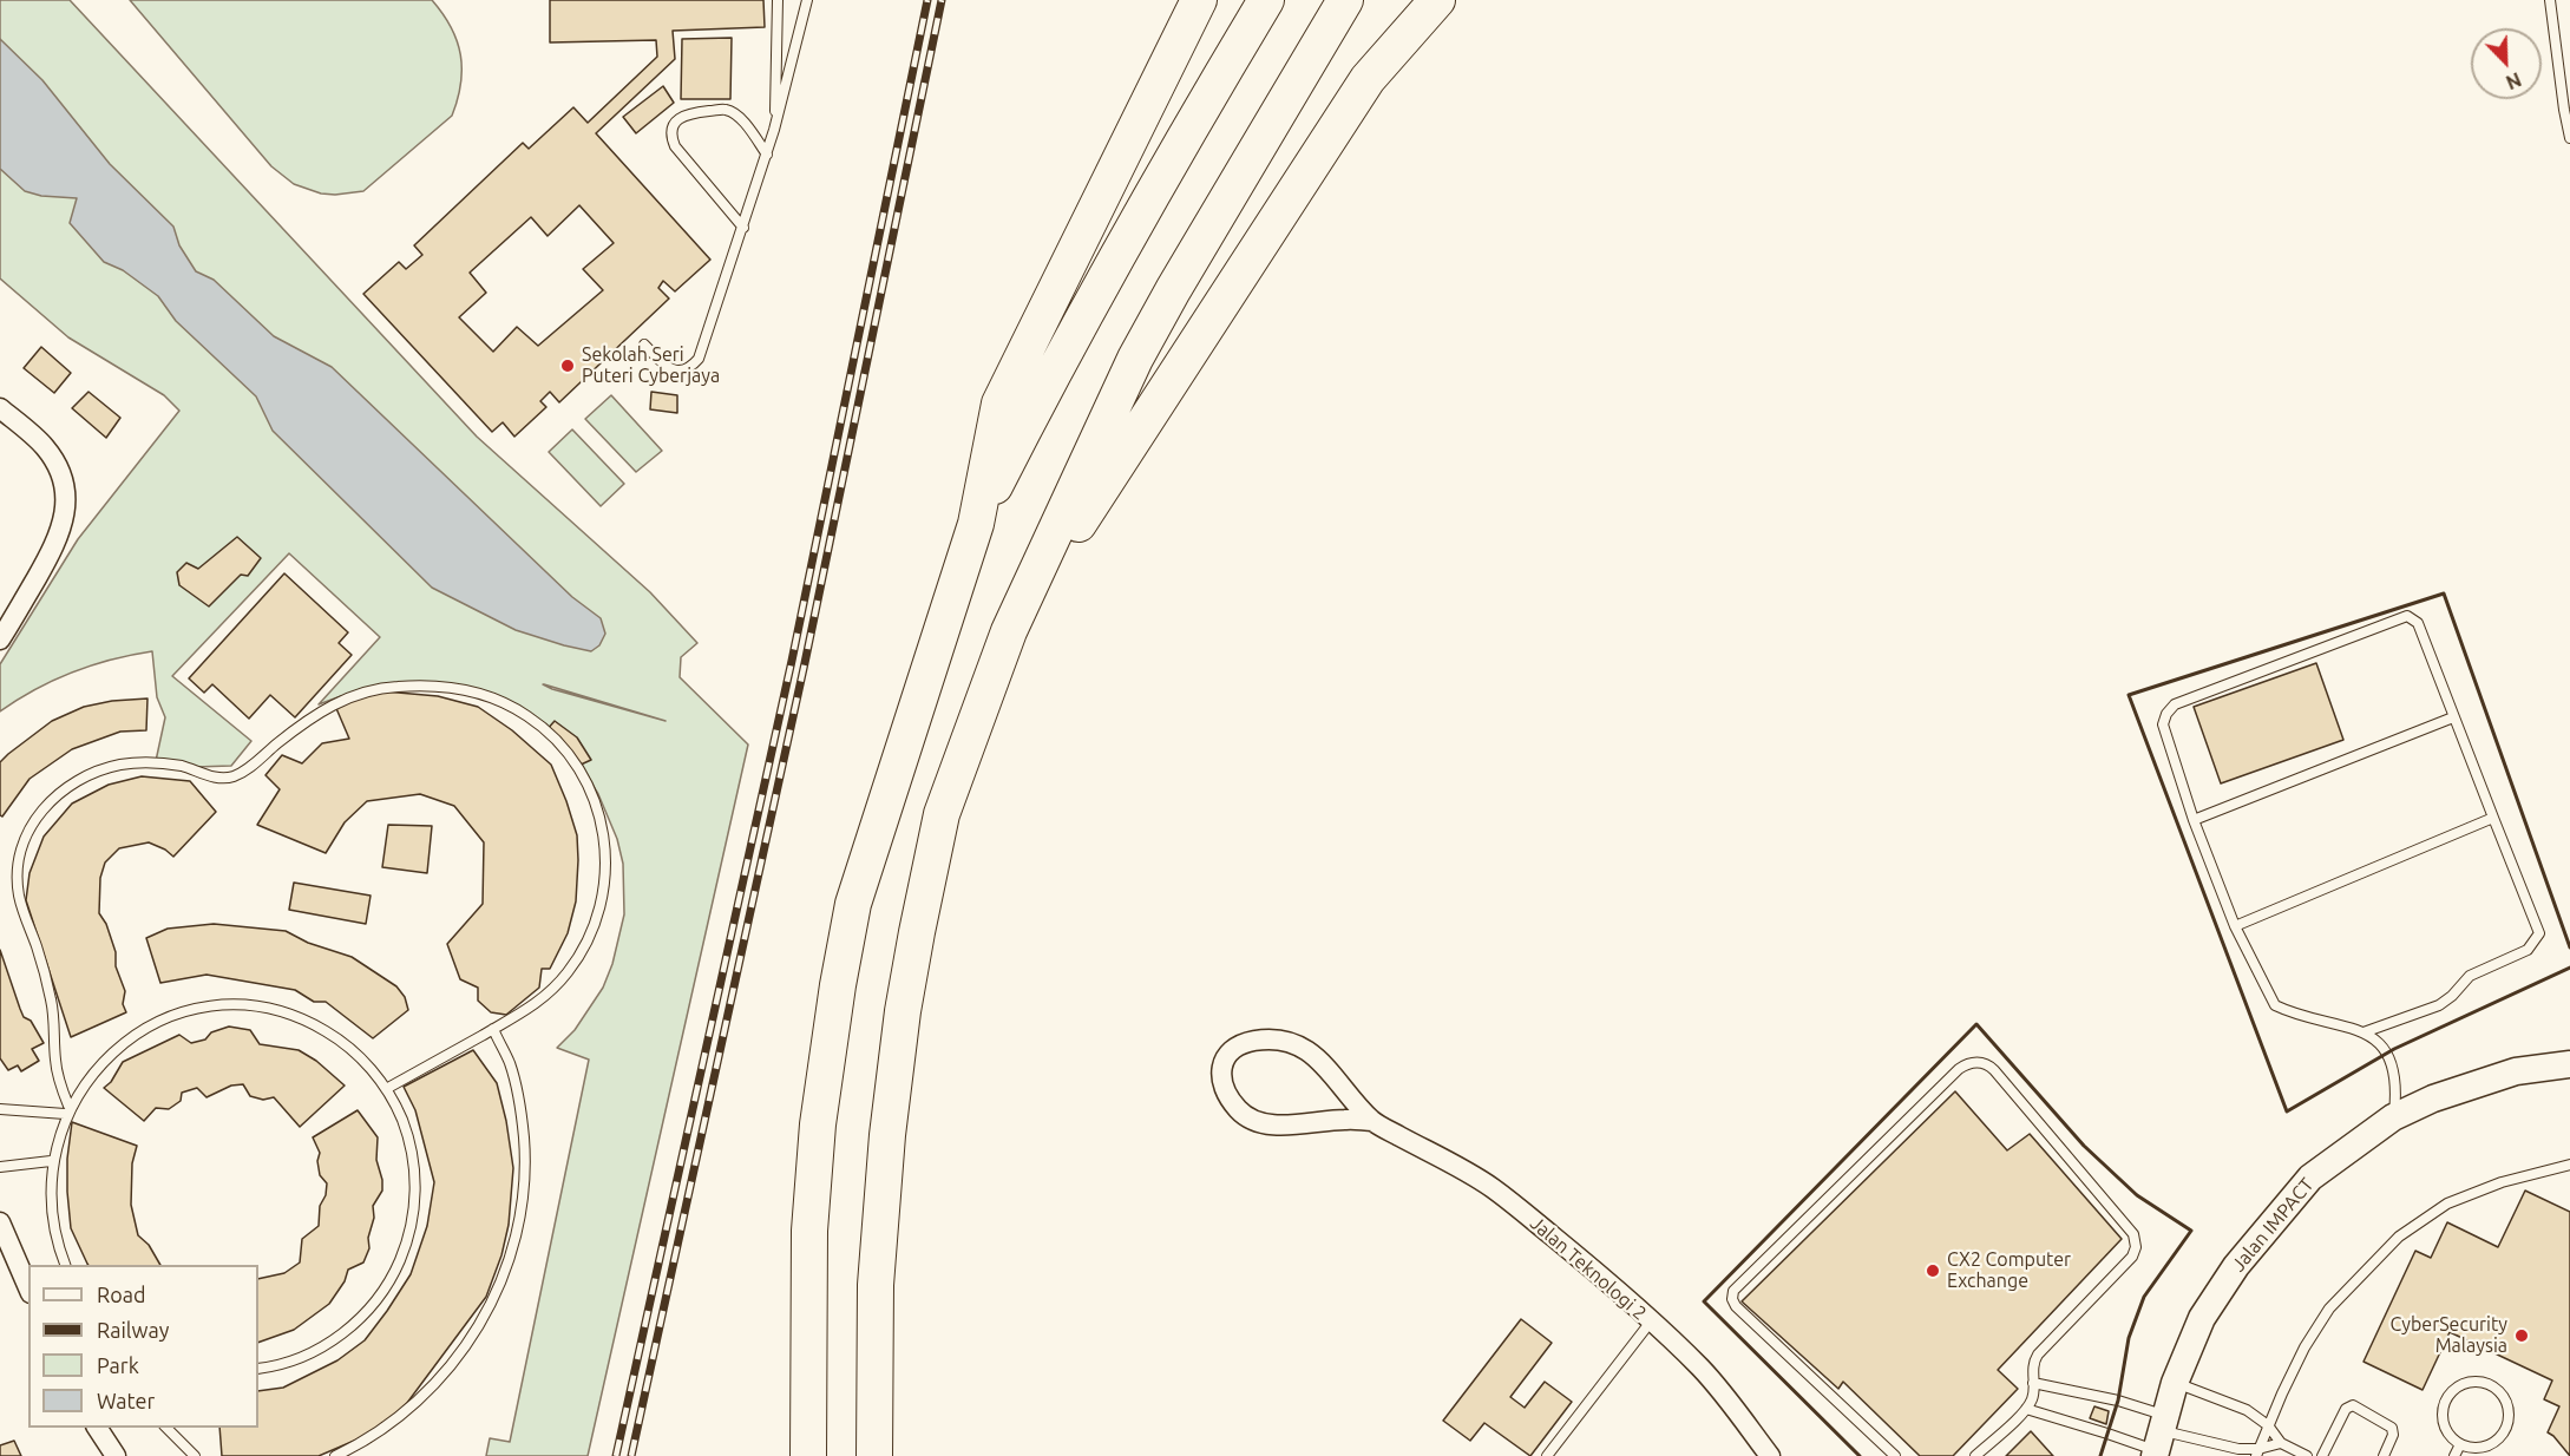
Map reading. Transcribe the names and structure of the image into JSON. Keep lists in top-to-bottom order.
{
  "streets": {
    "street": ["Jalan IMPACT", "Jalan Teknologi 2"]
  },
  "places": ["Sekolah Seri Puteri Cyberjaya", "CX2 Computer Exchange", "CyberSecurity Malaysia"],
  "legend": [
    "Road",
    "Railway",
    "Park",
    "Water"
  ],
  "north": "bottom right"
}
